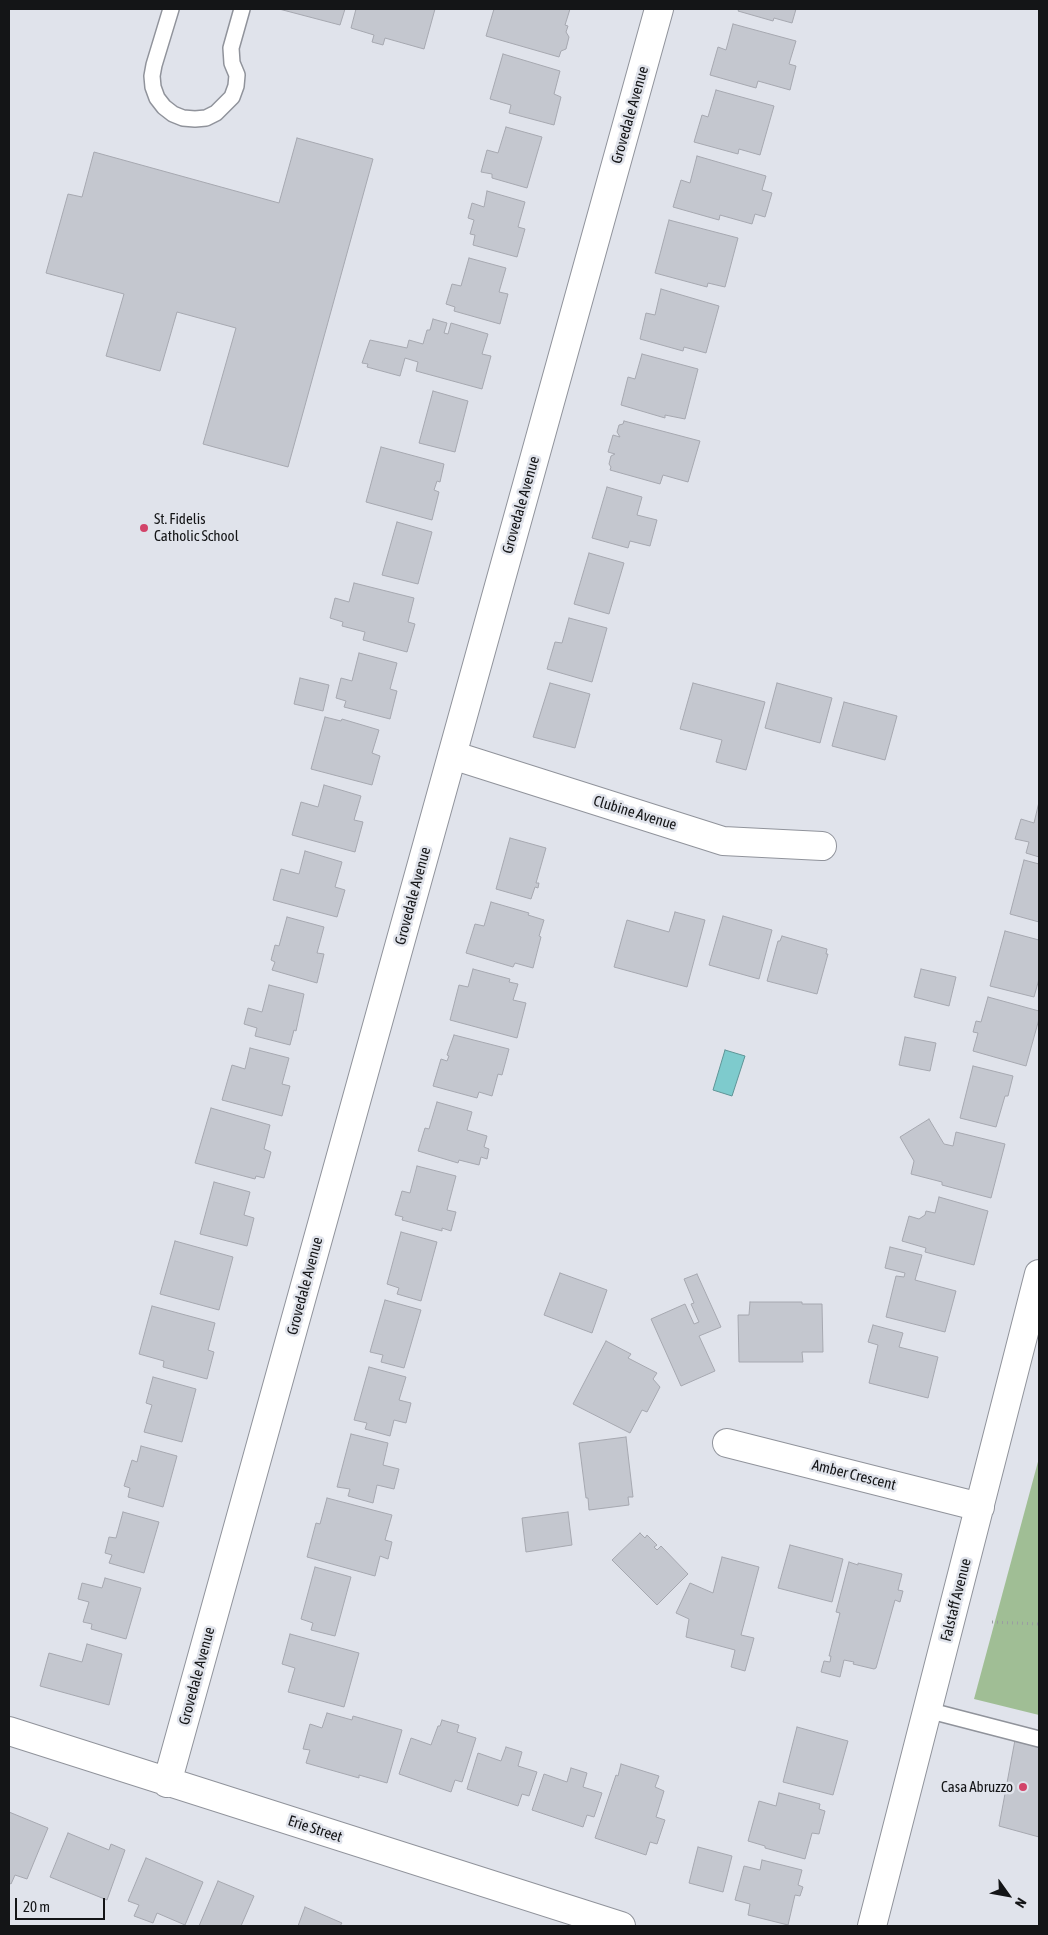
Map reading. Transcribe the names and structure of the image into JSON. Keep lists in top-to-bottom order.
{
  "streets": {
    "street": [
      "Grovedale Avenue",
      "Clubine Avenue",
      "Amber Crescent",
      "Falstaff Avenue",
      "Erie Street"
    ]
  },
  "crossings": [
    ["Grovedale Avenue", "Clubine Avenue"],
    ["Grovedale Avenue", "Erie Street"],
    ["Amber Crescent", "Falstaff Avenue"]
  ],
  "places": ["St. Fidelis Catholic School", "Casa Abruzzo"],
  "scale_bar": "20 m",
  "north": "bottom right"
}
